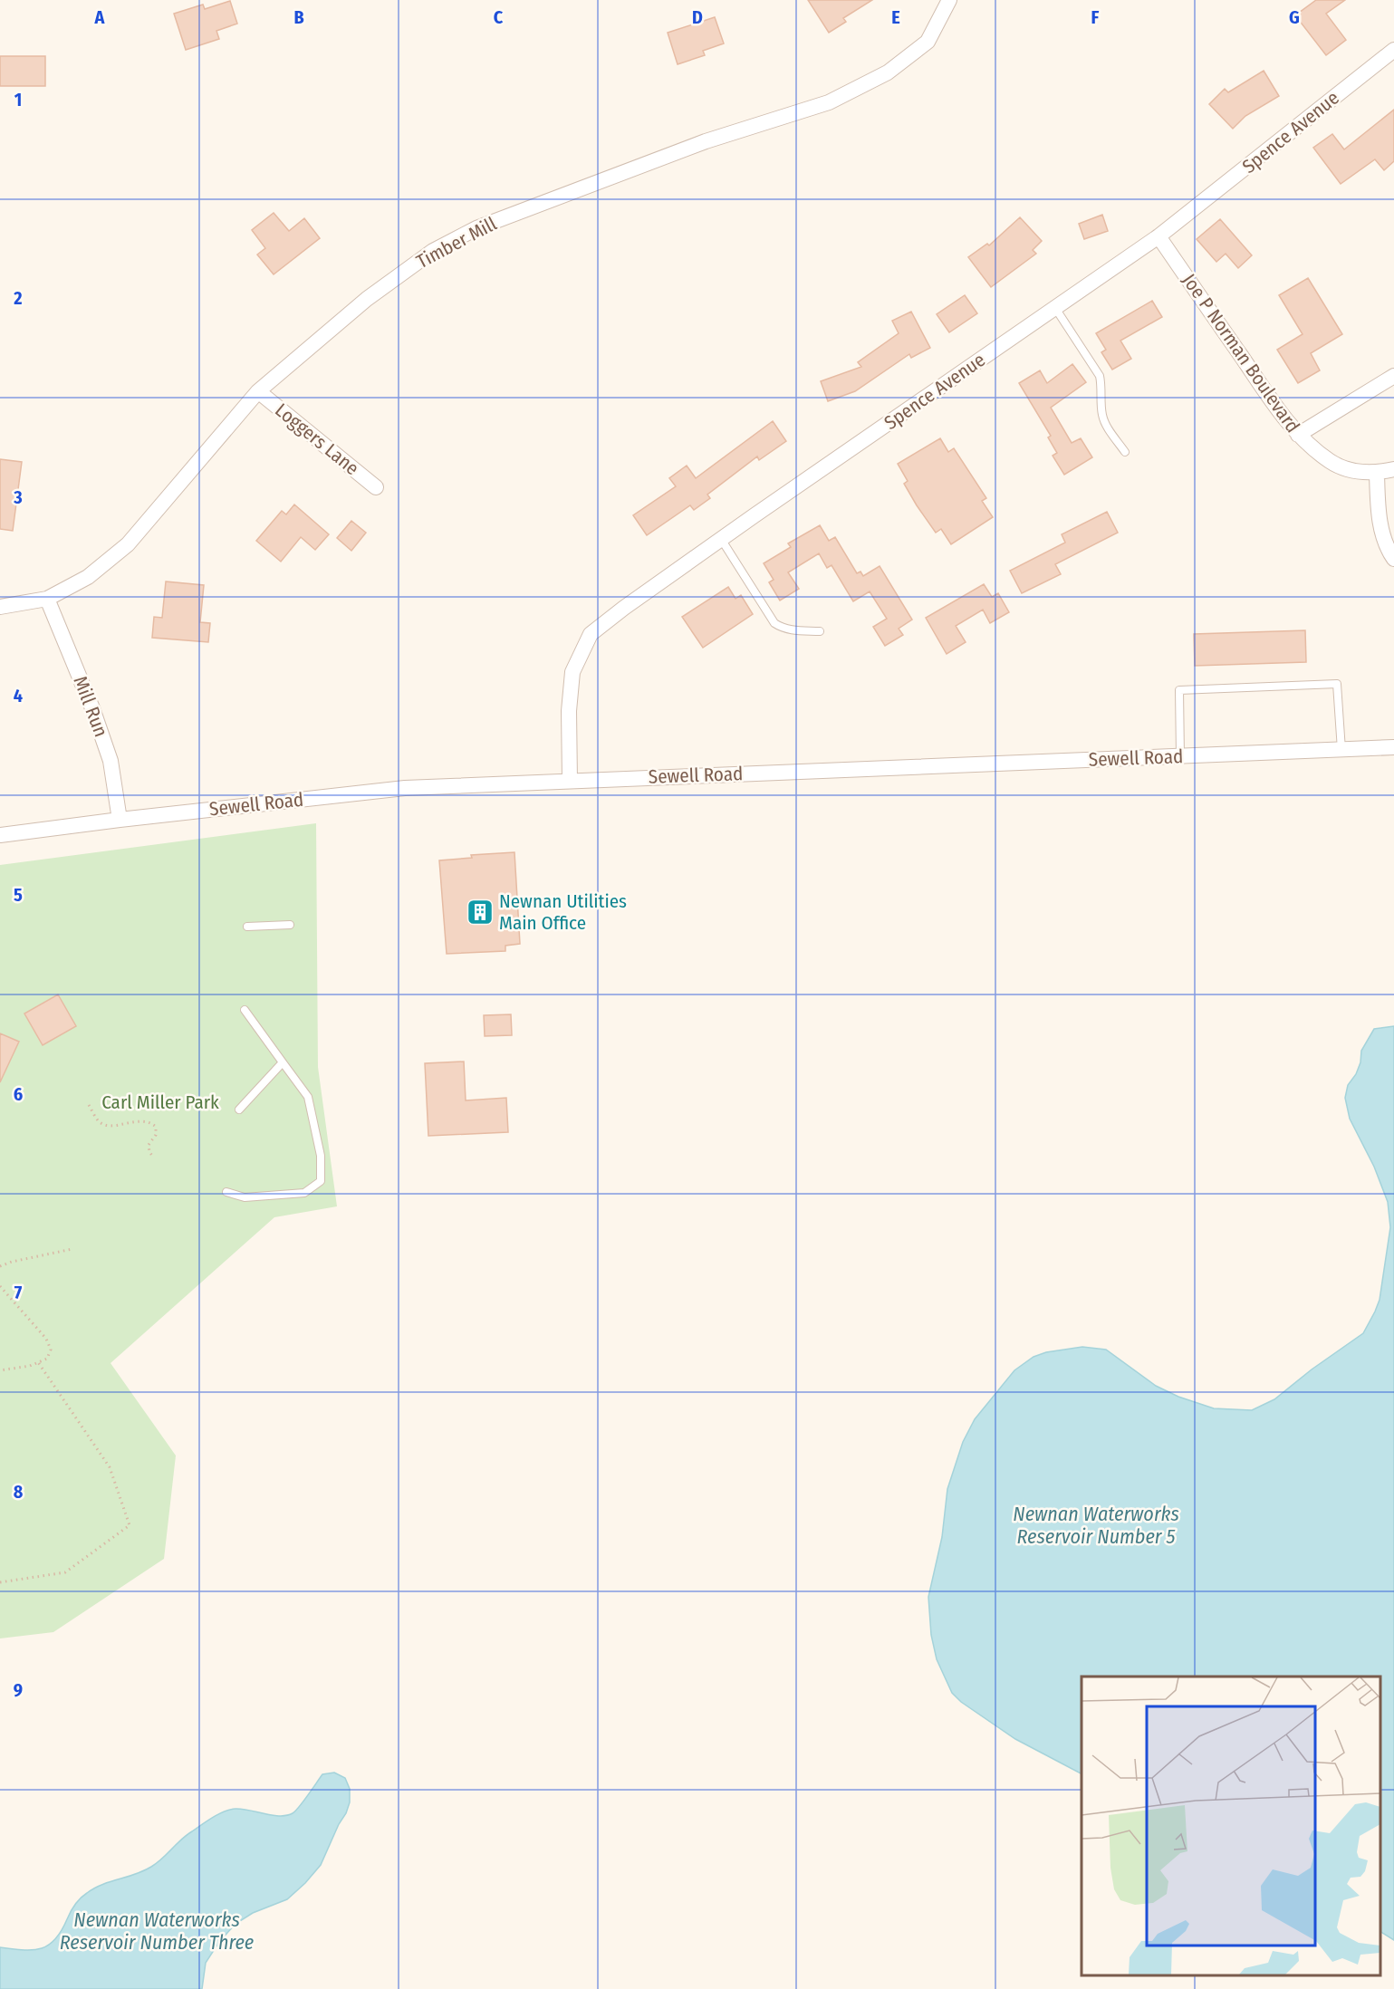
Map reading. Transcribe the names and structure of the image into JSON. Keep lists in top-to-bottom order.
{
  "streets": {
    "street": [
      "Spence Avenue",
      "Timber Mill",
      "Joe P Norman Boulevard",
      "Loggers Lane",
      "Mill Run",
      "Sewell Road"
    ]
  },
  "crossings": [
    ["Spence Avenue", "Joe P Norman Boulevard"],
    ["Spence Avenue", "Sewell Road"],
    ["Timber Mill", "Loggers Lane"],
    ["Timber Mill", "Mill Run"],
    ["Mill Run", "Sewell Road"]
  ],
  "water": ["Newnan Waterworks Reservoir Number 5", "Newnan Waterworks Reservoir Number Three"],
  "parks": ["Carl Miller Park"],
  "places": {
    "building": ["Newnan Utilities Main Office"]
  },
  "grid": {
    "columns": [
      "A",
      "B",
      "C",
      "D",
      "E",
      "F",
      "G"
    ],
    "rows": [
      "1",
      "2",
      "3",
      "4",
      "5",
      "6",
      "7",
      "8",
      "9"
    ]
  }
}
